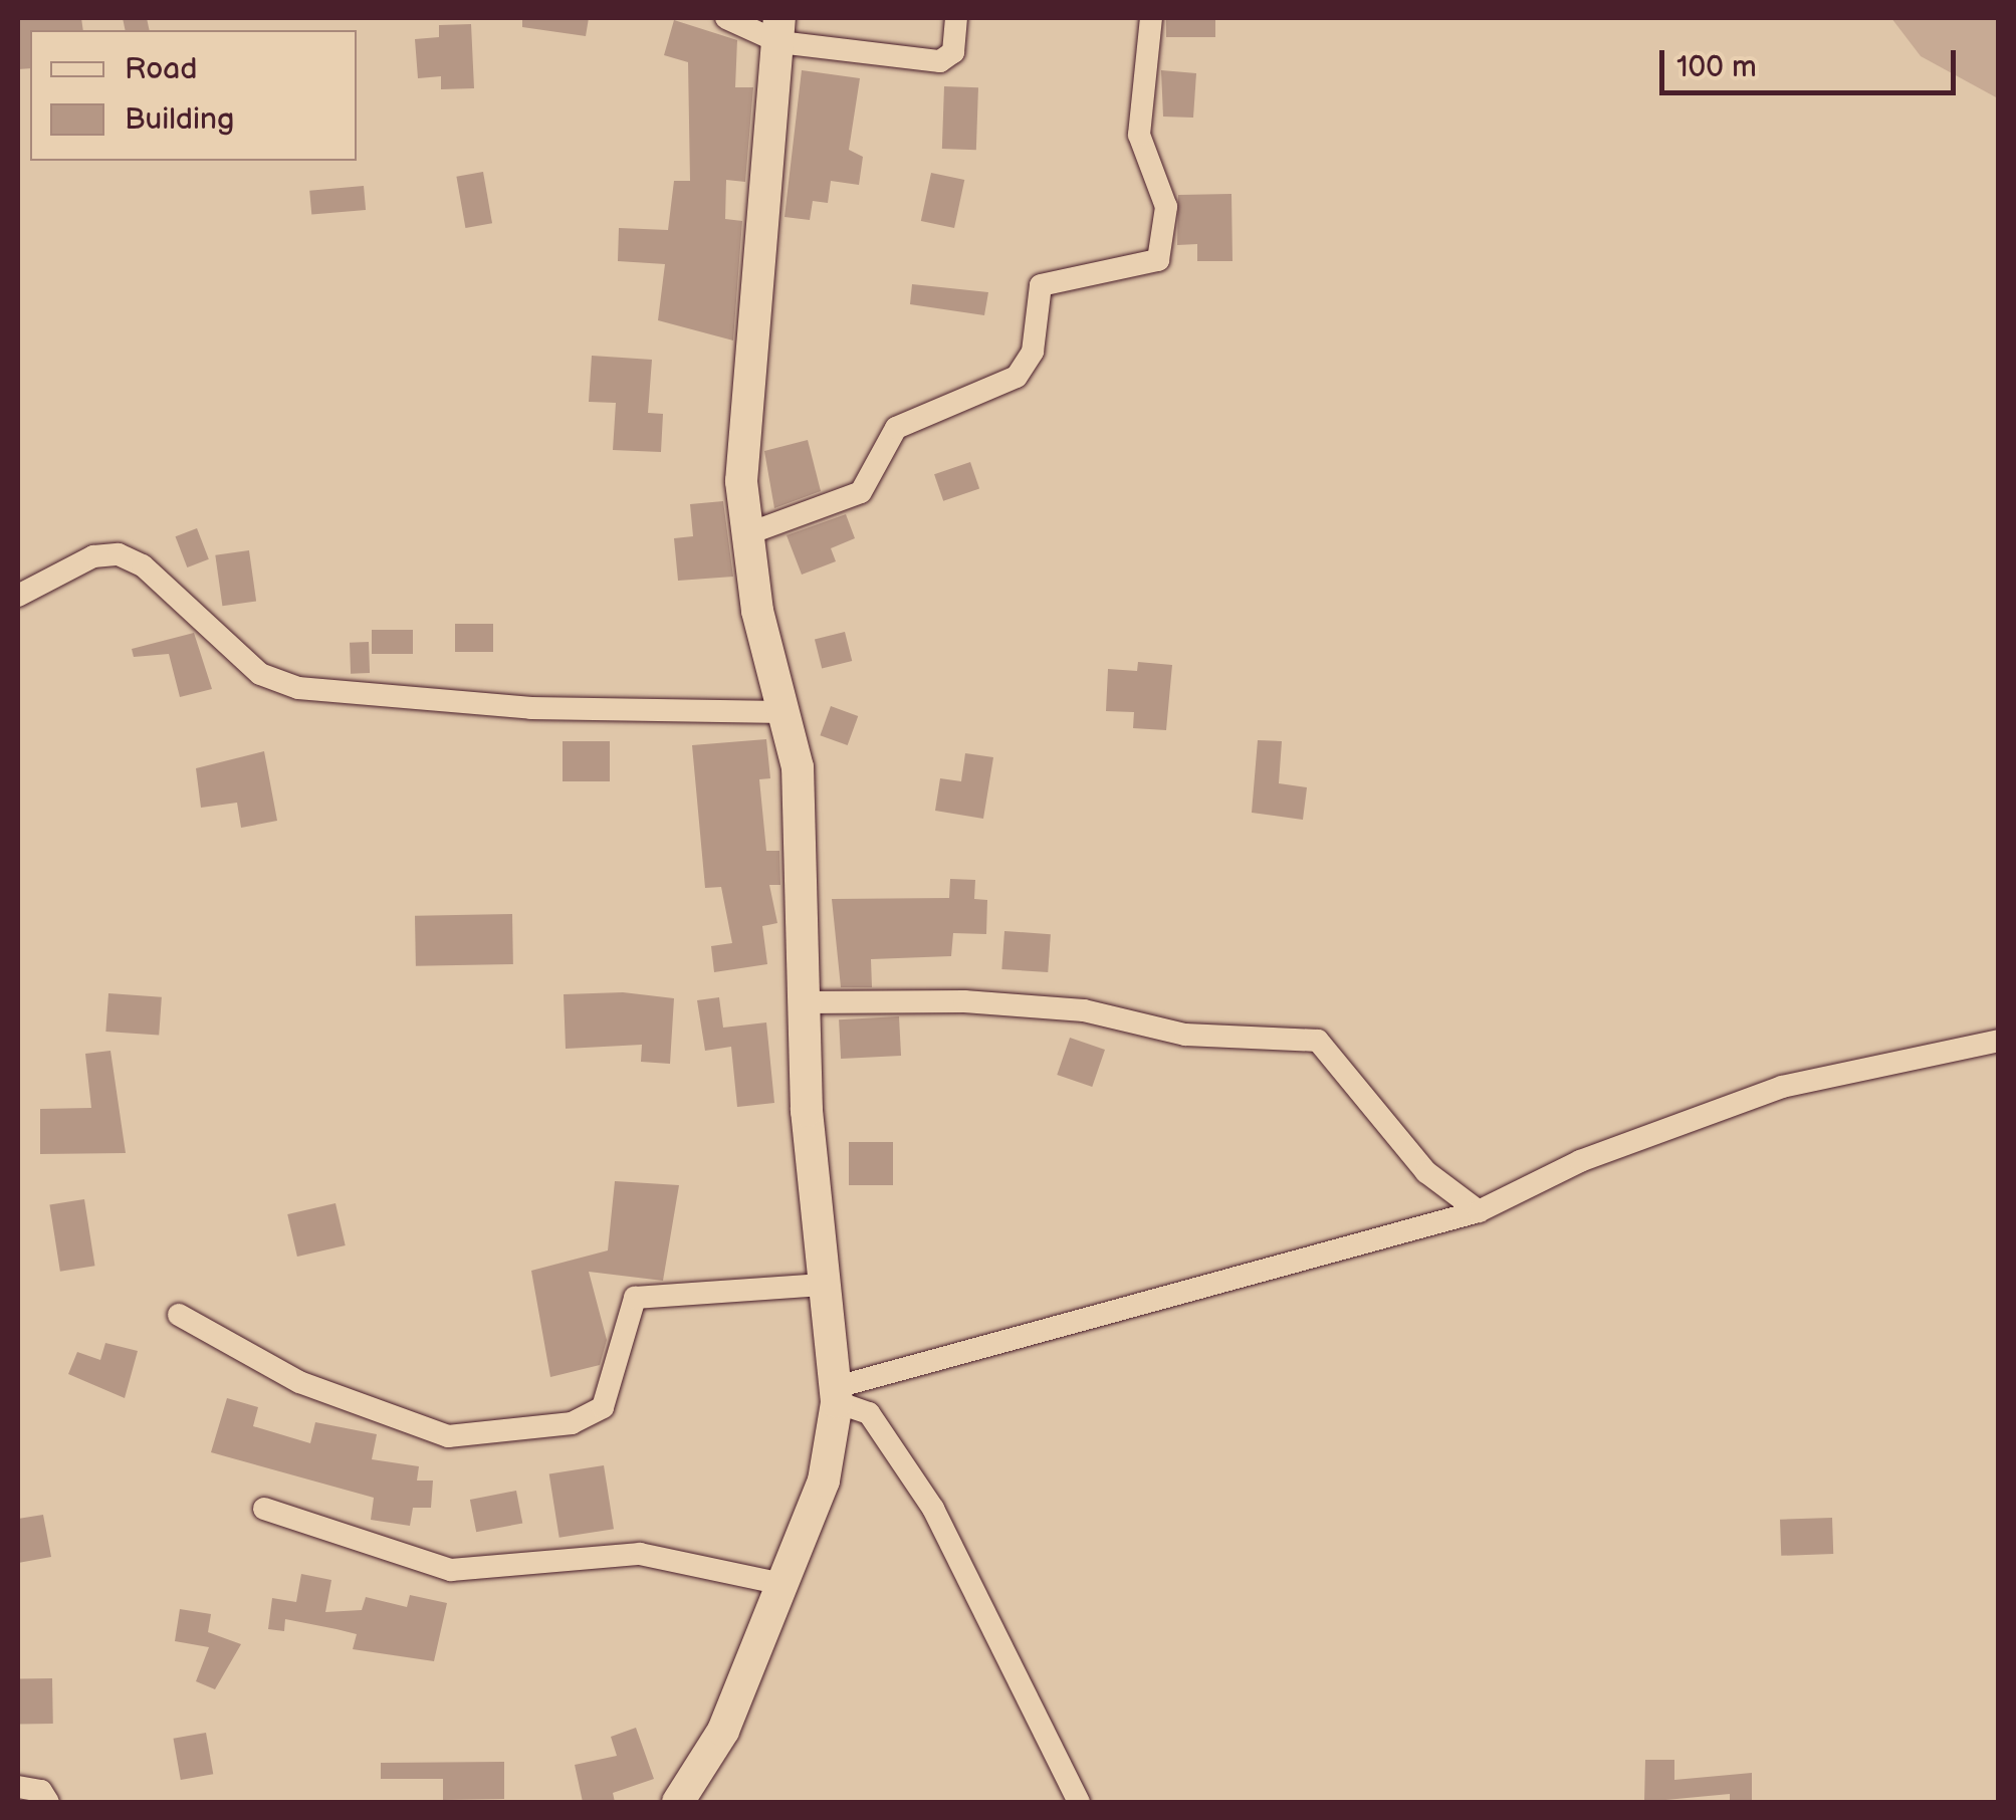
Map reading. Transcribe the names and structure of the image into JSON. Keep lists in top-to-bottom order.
{
  "legend": ["Road", "Building"],
  "scale_bar": "100 m"
}
